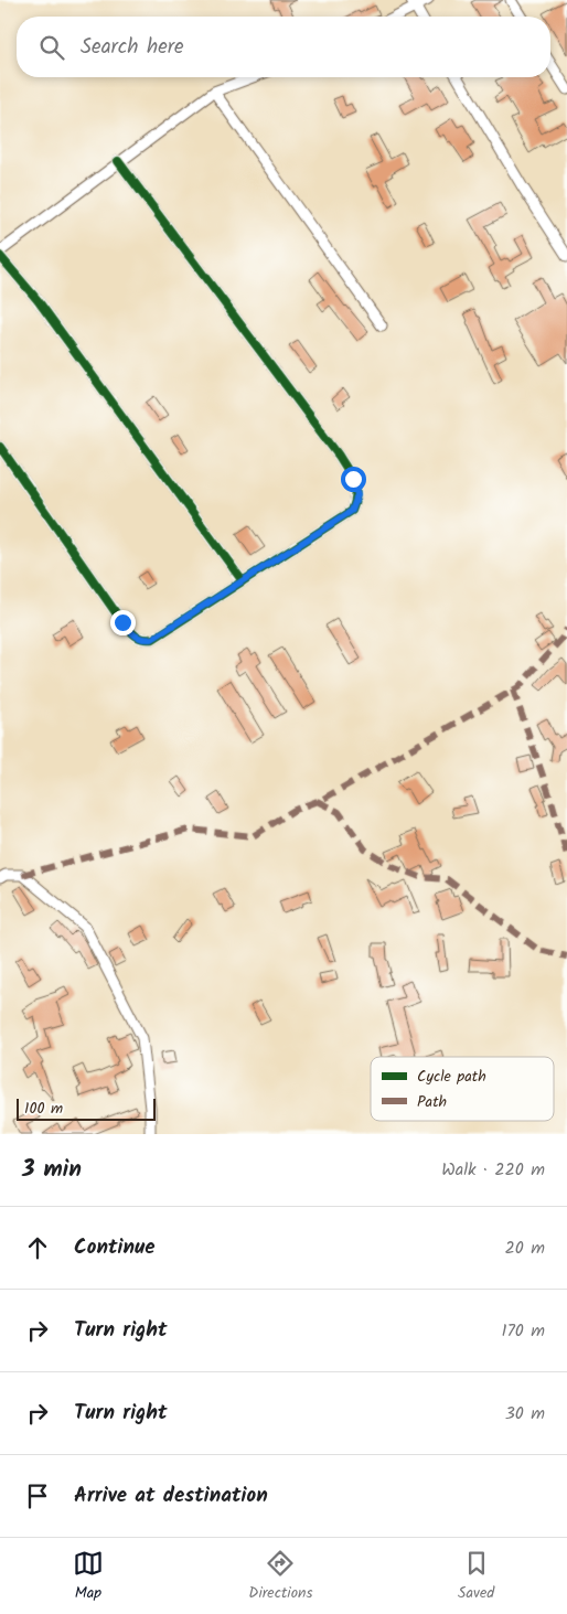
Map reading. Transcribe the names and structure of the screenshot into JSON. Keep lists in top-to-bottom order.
{
  "legend": ["Cycle path", "Path"],
  "scale_bar": "100 m",
  "page": {
    "search": "Search here",
    "scale": "100 m",
    "heading": ["3 min", "Walk · 220 m"],
    "list": [
      ["Continue", "20 m"],
      ["Turn right", "170 m"],
      ["Turn right", "30 m"],
      "Arrive at destination"
    ],
    "nav": ["Map", "Directions", "Saved"]
  }
}
